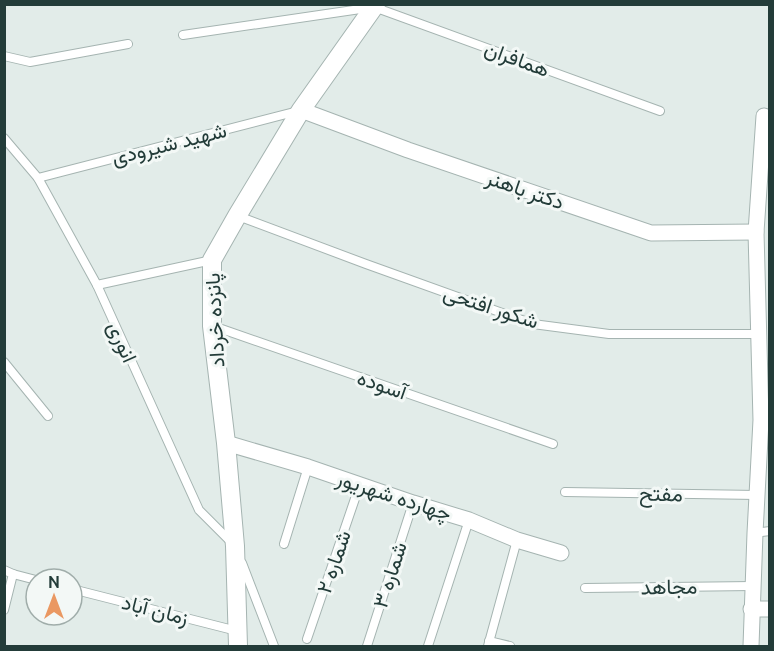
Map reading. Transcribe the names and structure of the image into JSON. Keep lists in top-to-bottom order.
{
  "streets": {
    "street": ["دکتر باهنر", "پانزده خرداد", "چهارده شهریور"],
    "lane": [
      "همافران",
      "شهید شیرودی",
      "شکور افتحی",
      "انوری",
      "آسوده",
      "مفتح",
      "شماره ۲",
      "شماره ۳",
      "مجاهد",
      "زمان آباد"
    ]
  },
  "crossings": [
    ["همافران", "پانزده خرداد"],
    ["شهید شیرودی", "دکتر باهنر"],
    ["شهید شیرودی", "پانزده خرداد"],
    ["شهید شیرودی", "انوری"],
    ["دکتر باهنر", "پانزده خرداد"],
    ["شکور افتحی", "پانزده خرداد"],
    ["پانزده خرداد", "انوری"],
    ["پانزده خرداد", "آسوده"],
    ["پانزده خرداد", "چهارده شهریور"],
    ["پانزده خرداد", "زمان آباد"],
    ["چهارده شهریور", "شماره ۲"],
    ["چهارده شهریور", "شماره ۳"]
  ],
  "north": "top"
}
